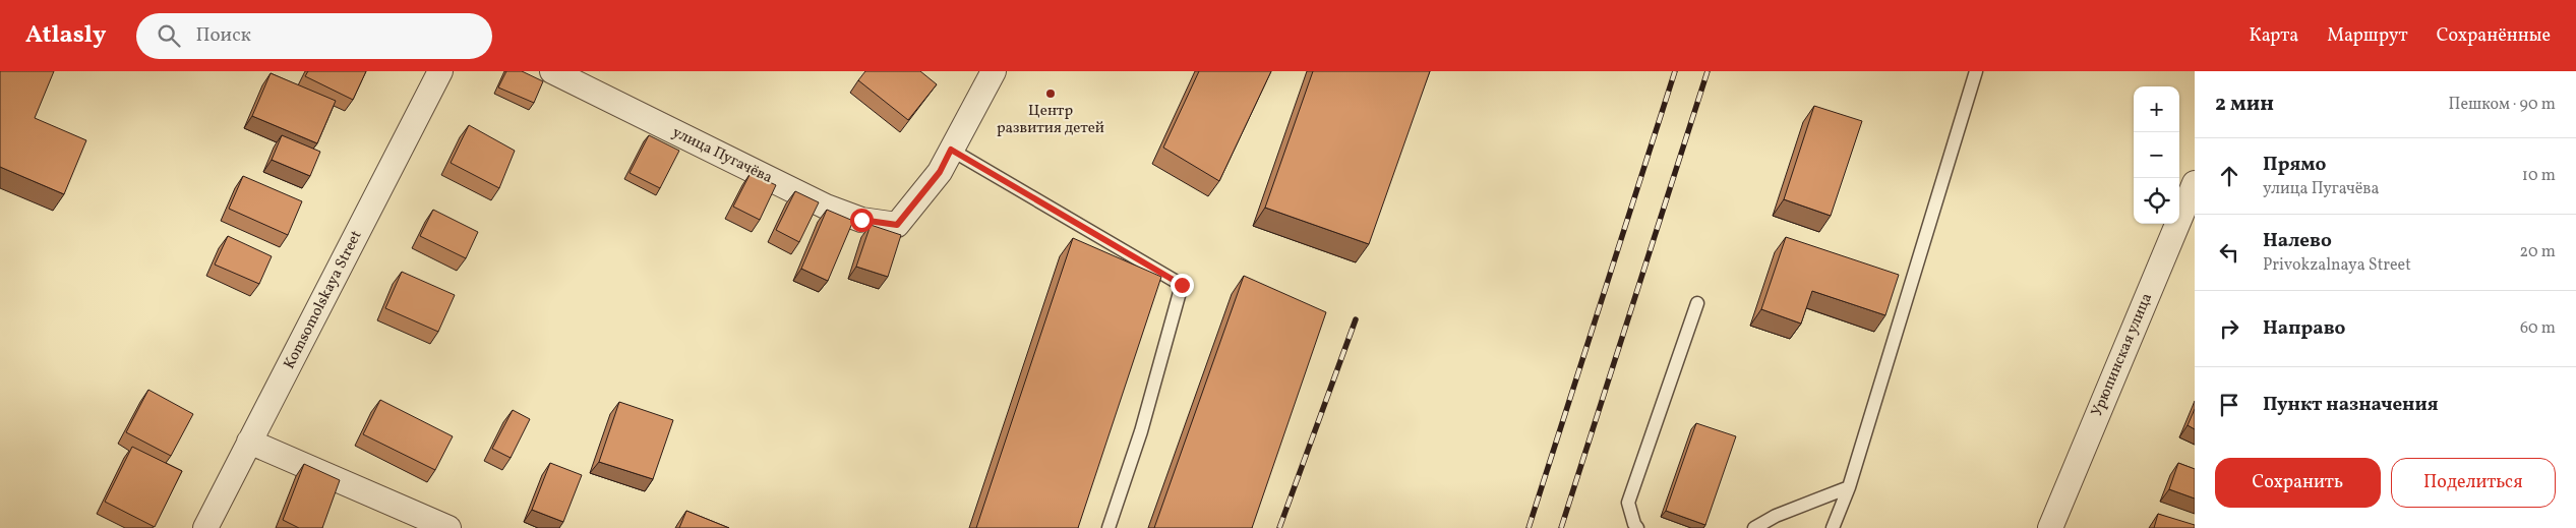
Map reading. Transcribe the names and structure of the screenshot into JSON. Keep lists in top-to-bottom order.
{
  "streets": {
    "street": ["улица Пугачёва", "Komsomolskaya Street", "Урюпинская улица"]
  },
  "places": ["Центр развития детей"],
  "page": {
    "header": "Atlasly",
    "search": "Поиск",
    "nav": ["Карта", "Маршрут", "Сохранённые"],
    "heading": ["2 мин", "Пешком · 90 m"],
    "map_buttons": ["+", "−"],
    "list": [
      ["Прямо", "улица Пугачёва", "10 m"],
      ["Налево", "Privokzalnaya Street", "20 m"],
      ["Направо", "60 m"],
      "Пункт назначения"
    ],
    "buttons": ["Сохранить", "Поделиться"]
  }
}
